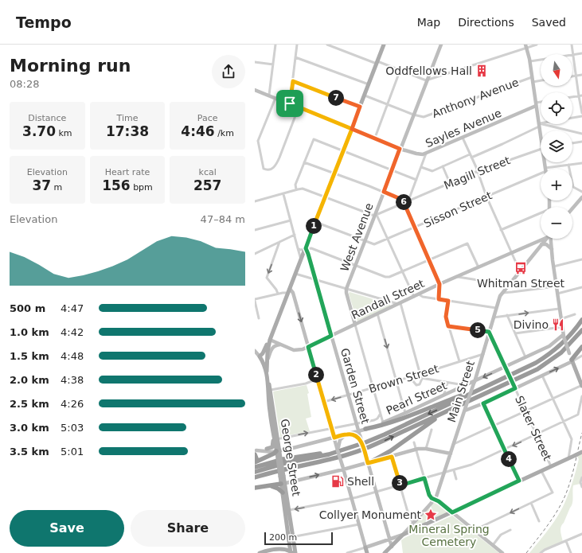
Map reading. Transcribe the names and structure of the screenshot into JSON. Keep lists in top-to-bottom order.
{
  "streets": {
    "main road": [
      "Sayles Avenue",
      "West Avenue",
      "Randall Street",
      "Garden Street",
      "Main Street",
      "Pearl Street",
      "George Street"
    ],
    "street": [
      "Anthony Avenue",
      "Magill Street",
      "Sisson Street",
      "Brown Street",
      "Slater Street"
    ]
  },
  "crossings": [
    ["Anthony Avenue", "West Avenue"],
    ["Sayles Avenue", "West Avenue"],
    ["Sisson Street", "West Avenue"],
    ["West Avenue", "Randall Street"],
    ["West Avenue", "Brown Street"],
    ["West Avenue", "Pearl Street"],
    ["Randall Street", "Garden Street"],
    ["Brown Street", "Garden Street"],
    ["Brown Street", "Main Street"],
    ["Garden Street", "Pearl Street"],
    ["Main Street", "Pearl Street"],
    ["Main Street", "Slater Street"],
    ["Pearl Street", "Slater Street"],
    ["Pearl Street", "George Street"]
  ],
  "parks": ["Mineral Spring Cemetery"],
  "places": {
    "building": ["Oddfellows Hall"],
    "bus stop": ["Whitman Street"],
    "restaurant": ["Divino"],
    "fuel station": ["Shell"],
    "place": ["Collyer Monument"]
  },
  "scale_bar": "200 m",
  "north": "bottom",
  "page": {
    "header": "Tempo",
    "nav": ["Map", "Directions", "Saved"],
    "heading": ["Morning run", "08:28"],
    "map_buttons": ["+", "−"],
    "pins": [
      "7",
      "6",
      "1",
      "5",
      "2",
      "4",
      "3"
    ],
    "stats": [
      ["Distance", "3.70 km"],
      ["Time", "17:38"],
      ["Pace", "4:46 /km"],
      ["Elevation", "37 m"],
      ["Heart rate", "156 bpm"],
      ["kcal", "257"]
    ],
    "chart": ["Elevation", "47–84 m"],
    "list": [
      {
        "name": "500 m",
        "note": "4:47"
      },
      {
        "name": "1.0 km",
        "note": "4:42"
      },
      {
        "name": "1.5 km",
        "note": "4:48"
      },
      {
        "name": "2.0 km",
        "note": "4:38"
      },
      {
        "name": "2.5 km",
        "note": "4:26"
      },
      {
        "name": "3.0 km",
        "note": "5:03"
      },
      {
        "name": "3.5 km",
        "note": "5:01"
      }
    ],
    "buttons": ["Save", "Share"],
    "scale": "200 m"
  }
}
